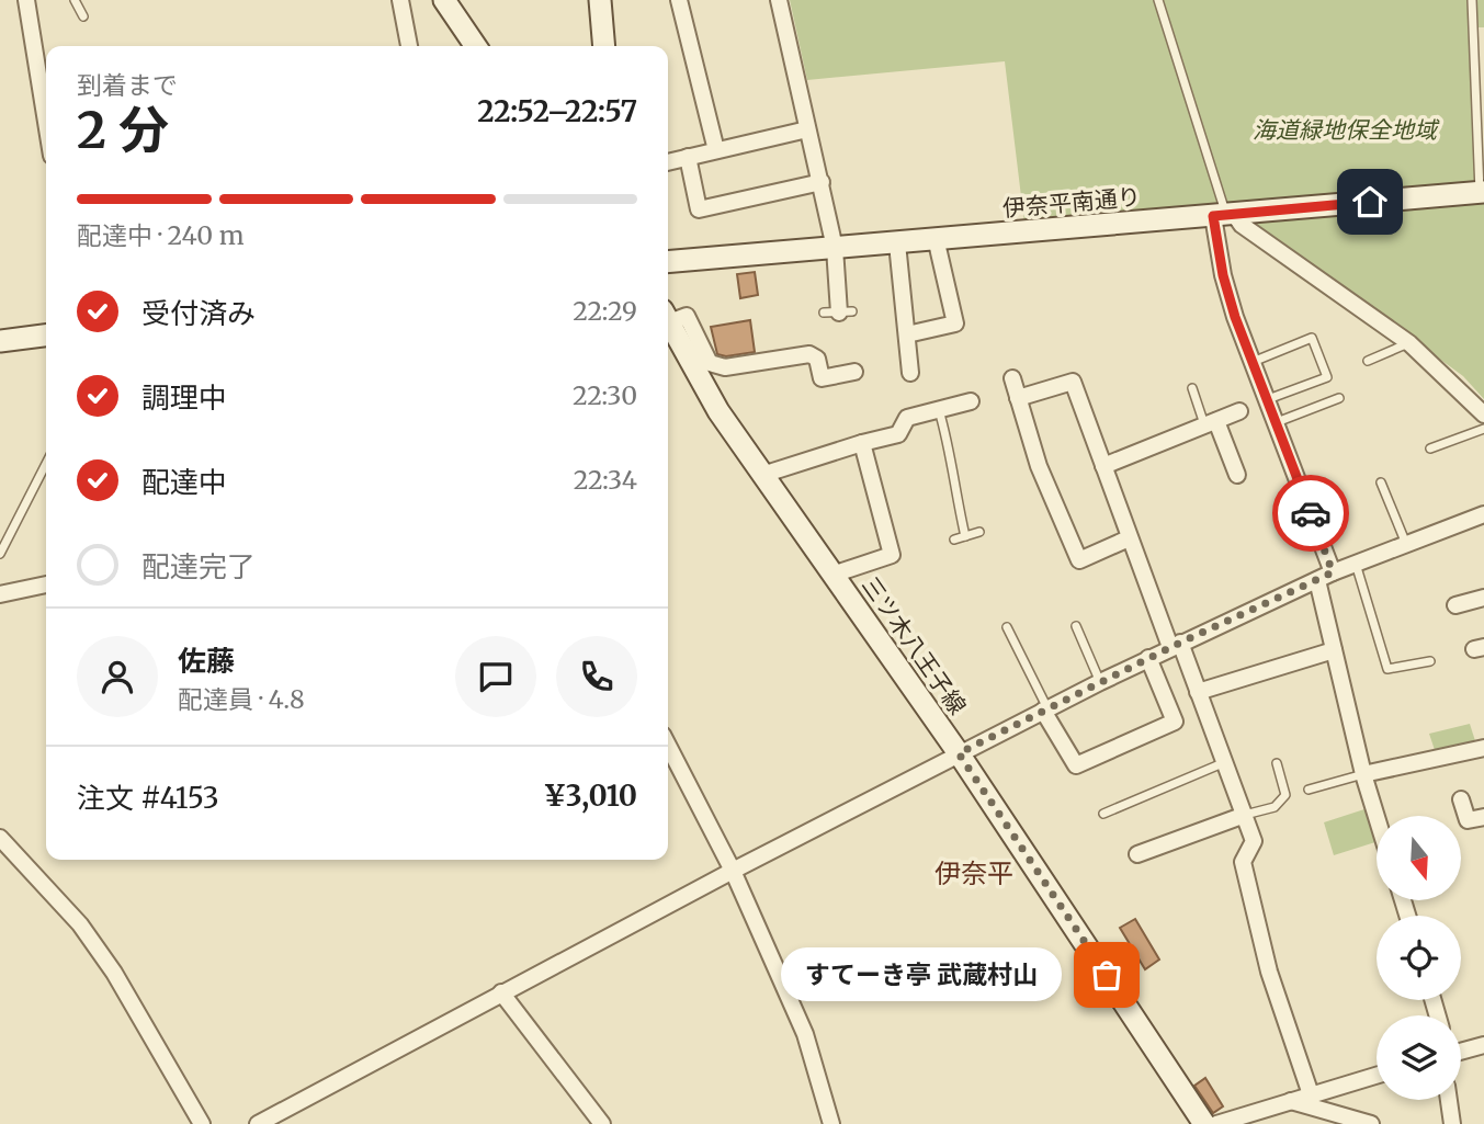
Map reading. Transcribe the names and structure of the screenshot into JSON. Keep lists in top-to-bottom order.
{
  "streets": {
    "main road": ["伊奈平南通り", "三ツ木八王子線"]
  },
  "districts": ["伊奈平"],
  "parks": ["海道緑地保全地域"],
  "places": ["すてーき亭 武蔵村山"],
  "north": "bottom",
  "page": {
    "heading": ["2 分", "到着まで", "22:52–22:57"],
    "panel": [
      "佐藤",
      "配達員 · 4.8",
      "注文 #4153",
      "¥3,010"
    ],
    "bar": "配達中 · 240 m",
    "list": [
      ["受付済み", "22:29"],
      ["調理中", "22:30"],
      ["配達中", "22:34"],
      "配達完了"
    ],
    "bubble": "すてーき亭 武蔵村山"
  }
}
